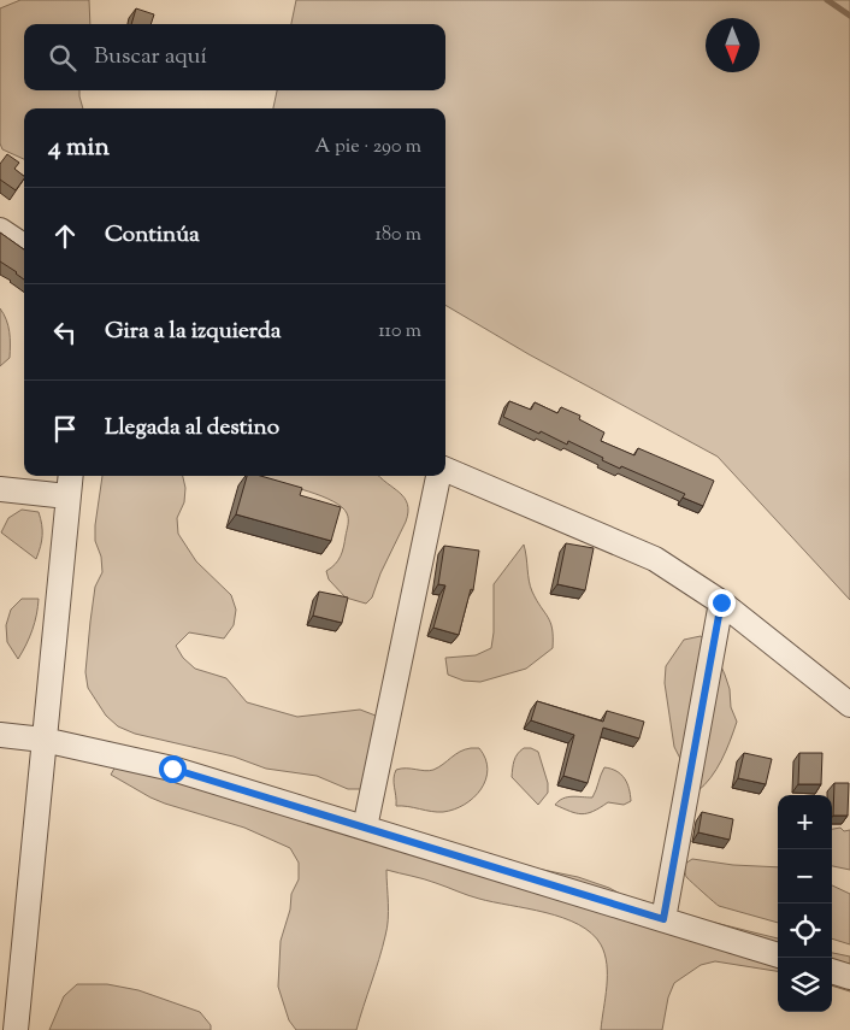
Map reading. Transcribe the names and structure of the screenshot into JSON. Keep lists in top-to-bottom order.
{
  "north": "bottom",
  "page": {
    "search": "Buscar aquí",
    "heading": ["4 min", "A pie · 290 m"],
    "list": [
      ["Continúa", "180 m"],
      ["Gira a la izquierda", "110 m"],
      "Llegada al destino"
    ],
    "map_buttons": ["+", "−"]
  }
}
